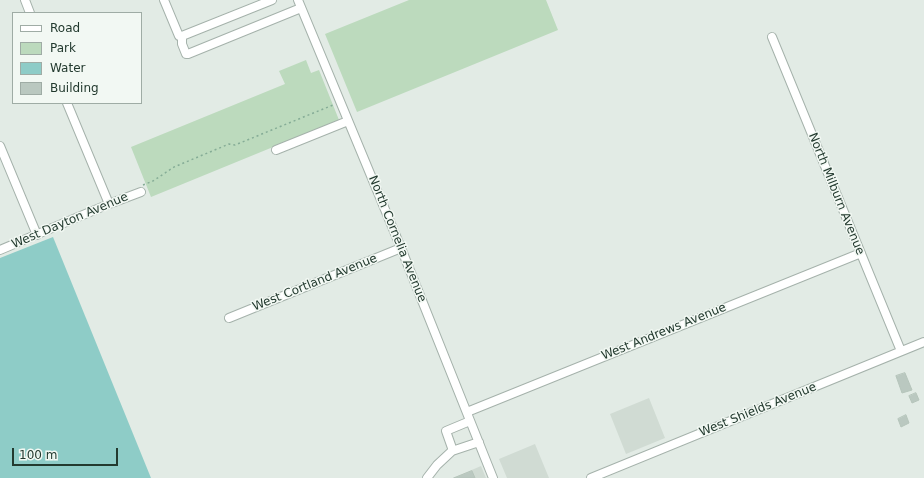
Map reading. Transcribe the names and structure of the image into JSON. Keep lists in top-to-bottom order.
{
  "streets": {
    "street": [
      "North Milburn Avenue",
      "West Dayton Avenue",
      "North Cornelia Avenue",
      "West Cortland Avenue",
      "West Andrews Avenue",
      "West Shields Avenue"
    ]
  },
  "crossings": [
    ["North Milburn Avenue", "West Andrews Avenue"],
    ["North Milburn Avenue", "West Shields Avenue"],
    ["North Cornelia Avenue", "West Cortland Avenue"],
    ["North Cornelia Avenue", "West Andrews Avenue"]
  ],
  "legend": [
    "Road",
    "Park",
    "Water",
    "Building"
  ],
  "scale_bar": "100 m"
}
